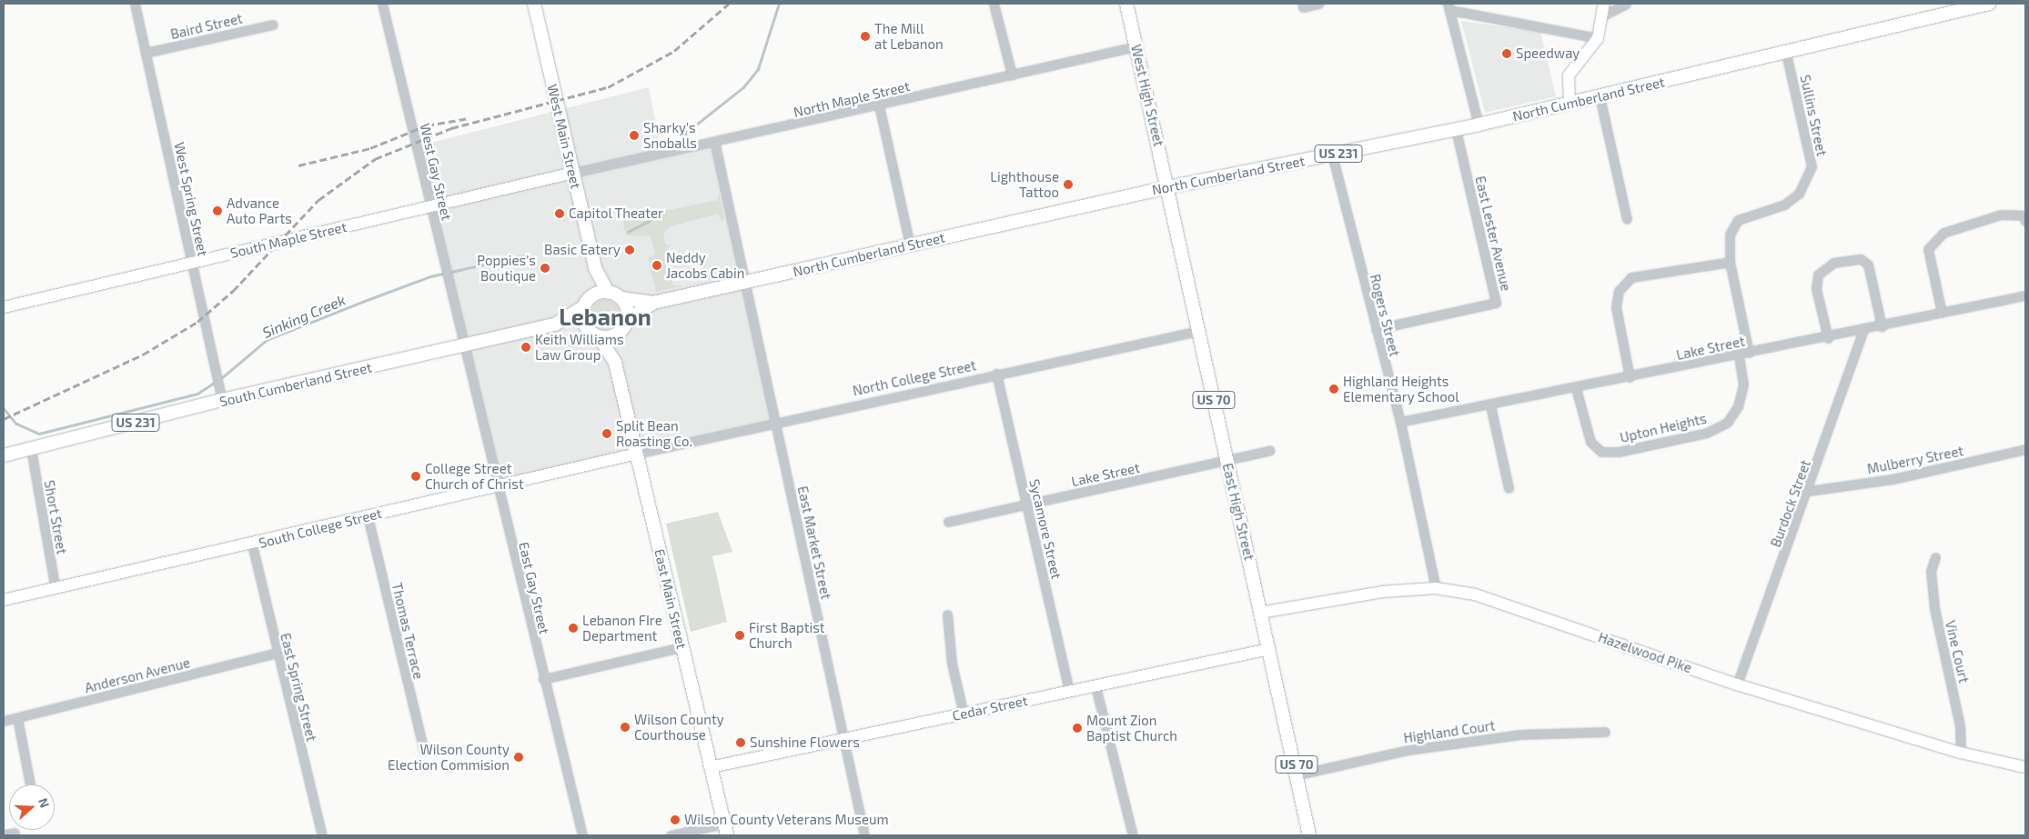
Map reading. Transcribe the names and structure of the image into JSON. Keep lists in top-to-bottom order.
{
  "streets": {
    "main road": [
      "West High Street",
      "North Cumberland Street",
      "West Main Street",
      "US 231",
      "South Cumberland Street",
      "US 70",
      "East High Street",
      "East Main Street"
    ],
    "street": [
      "Baird Street",
      "North Maple Street",
      "Sullins Street",
      "West Gay Street",
      "West Spring Street",
      "East Lester Avenue",
      "South Maple Street",
      "Rogers Street",
      "Lake Street",
      "North College Street",
      "Upton Heights",
      "Mulberry Street",
      "Burdock Street",
      "Short Street",
      "South College Street",
      "Sycamore Street",
      "East Market Street",
      "East Gay Street",
      "Thomas Terrace",
      "Vine Court",
      "Hazelwood Pike",
      "Anderson Avenue",
      "East Spring Street",
      "Cedar Street",
      "Highland Court"
    ]
  },
  "crossings": [
    ["Baird Street", "West Spring Street"],
    ["West High Street", "North Maple Street"],
    ["West High Street", "North Cumberland Street"],
    ["West High Street", "East High Street"],
    ["North Maple Street", "West Main Street"],
    ["North Maple Street", "South Maple Street"],
    ["North Maple Street", "East Market Street"],
    ["North Cumberland Street", "Sullins Street"],
    ["North Cumberland Street", "West Main Street"],
    ["North Cumberland Street", "US 231"],
    ["North Cumberland Street", "East Lester Avenue"],
    ["North Cumberland Street", "Rogers Street"],
    ["North Cumberland Street", "South Cumberland Street"],
    ["North Cumberland Street", "East High Street"],
    ["North Cumberland Street", "East Market Street"],
    ["North Cumberland Street", "East Main Street"],
    ["Sullins Street", "Lake Street"],
    ["West Main Street", "US 231"],
    ["West Main Street", "South Maple Street"],
    ["West Main Street", "South Cumberland Street"],
    ["West Main Street", "East Main Street"],
    ["US 231", "South Cumberland Street"],
    ["US 231", "East Main Street"],
    ["West Gay Street", "South Maple Street"],
    ["West Gay Street", "South Cumberland Street"],
    ["West Gay Street", "East Gay Street"],
    ["West Spring Street", "South Maple Street"],
    ["West Spring Street", "South Cumberland Street"],
    ["East Lester Avenue", "Rogers Street"],
    ["Rogers Street", "Lake Street"],
    ["Rogers Street", "Hazelwood Pike"],
    ["Lake Street", "Upton Heights"],
    ["Lake Street", "Burdock Street"],
    ["Lake Street", "East High Street"],
    ["Lake Street", "Sycamore Street"],
    ["North College Street", "East High Street"],
    ["North College Street", "South College Street"],
    ["North College Street", "Sycamore Street"],
    ["North College Street", "East Market Street"],
    ["North College Street", "East Main Street"],
    ["South Cumberland Street", "Short Street"],
    ["South Cumberland Street", "East Gay Street"],
    ["South Cumberland Street", "East Main Street"],
    ["Mulberry Street", "Burdock Street"],
    ["Burdock Street", "Hazelwood Pike"],
    ["East High Street", "Hazelwood Pike"],
    ["East High Street", "Cedar Street"],
    ["East High Street", "Highland Court"],
    ["Short Street", "South College Street"],
    ["South College Street", "East Gay Street"],
    ["South College Street", "East Main Street"],
    ["South College Street", "Thomas Terrace"],
    ["South College Street", "East Spring Street"],
    ["Sycamore Street", "Cedar Street"],
    ["East Market Street", "Cedar Street"],
    ["East Main Street", "Cedar Street"],
    ["Vine Court", "Hazelwood Pike"],
    ["Anderson Avenue", "East Spring Street"]
  ],
  "districts": ["Lebanon"],
  "water": ["Sinking Creek"],
  "places": [
    "The Mill at Lebanon",
    "Speedway",
    "Sharky's Snoballs",
    "Lighthouse Tattoo",
    "Advance Auto Parts",
    "Capitol Theater",
    "Basic Eatery",
    "Neddy Jacobs Cabin",
    "Poppies's Boutique",
    "Keith Williams Law Group",
    "Highland Heights Elementary School",
    "Split Bean Roasting Co.",
    "College Street Church of Christ",
    "Lebanon FIre Department",
    "First Baptist Church",
    "Wilson County Courthouse",
    "Mount Zion Baptist Church",
    "Sunshine Flowers",
    "Wilson County Election Commision",
    "Wilson County Veterans Museum"
  ],
  "north": "right"
}
